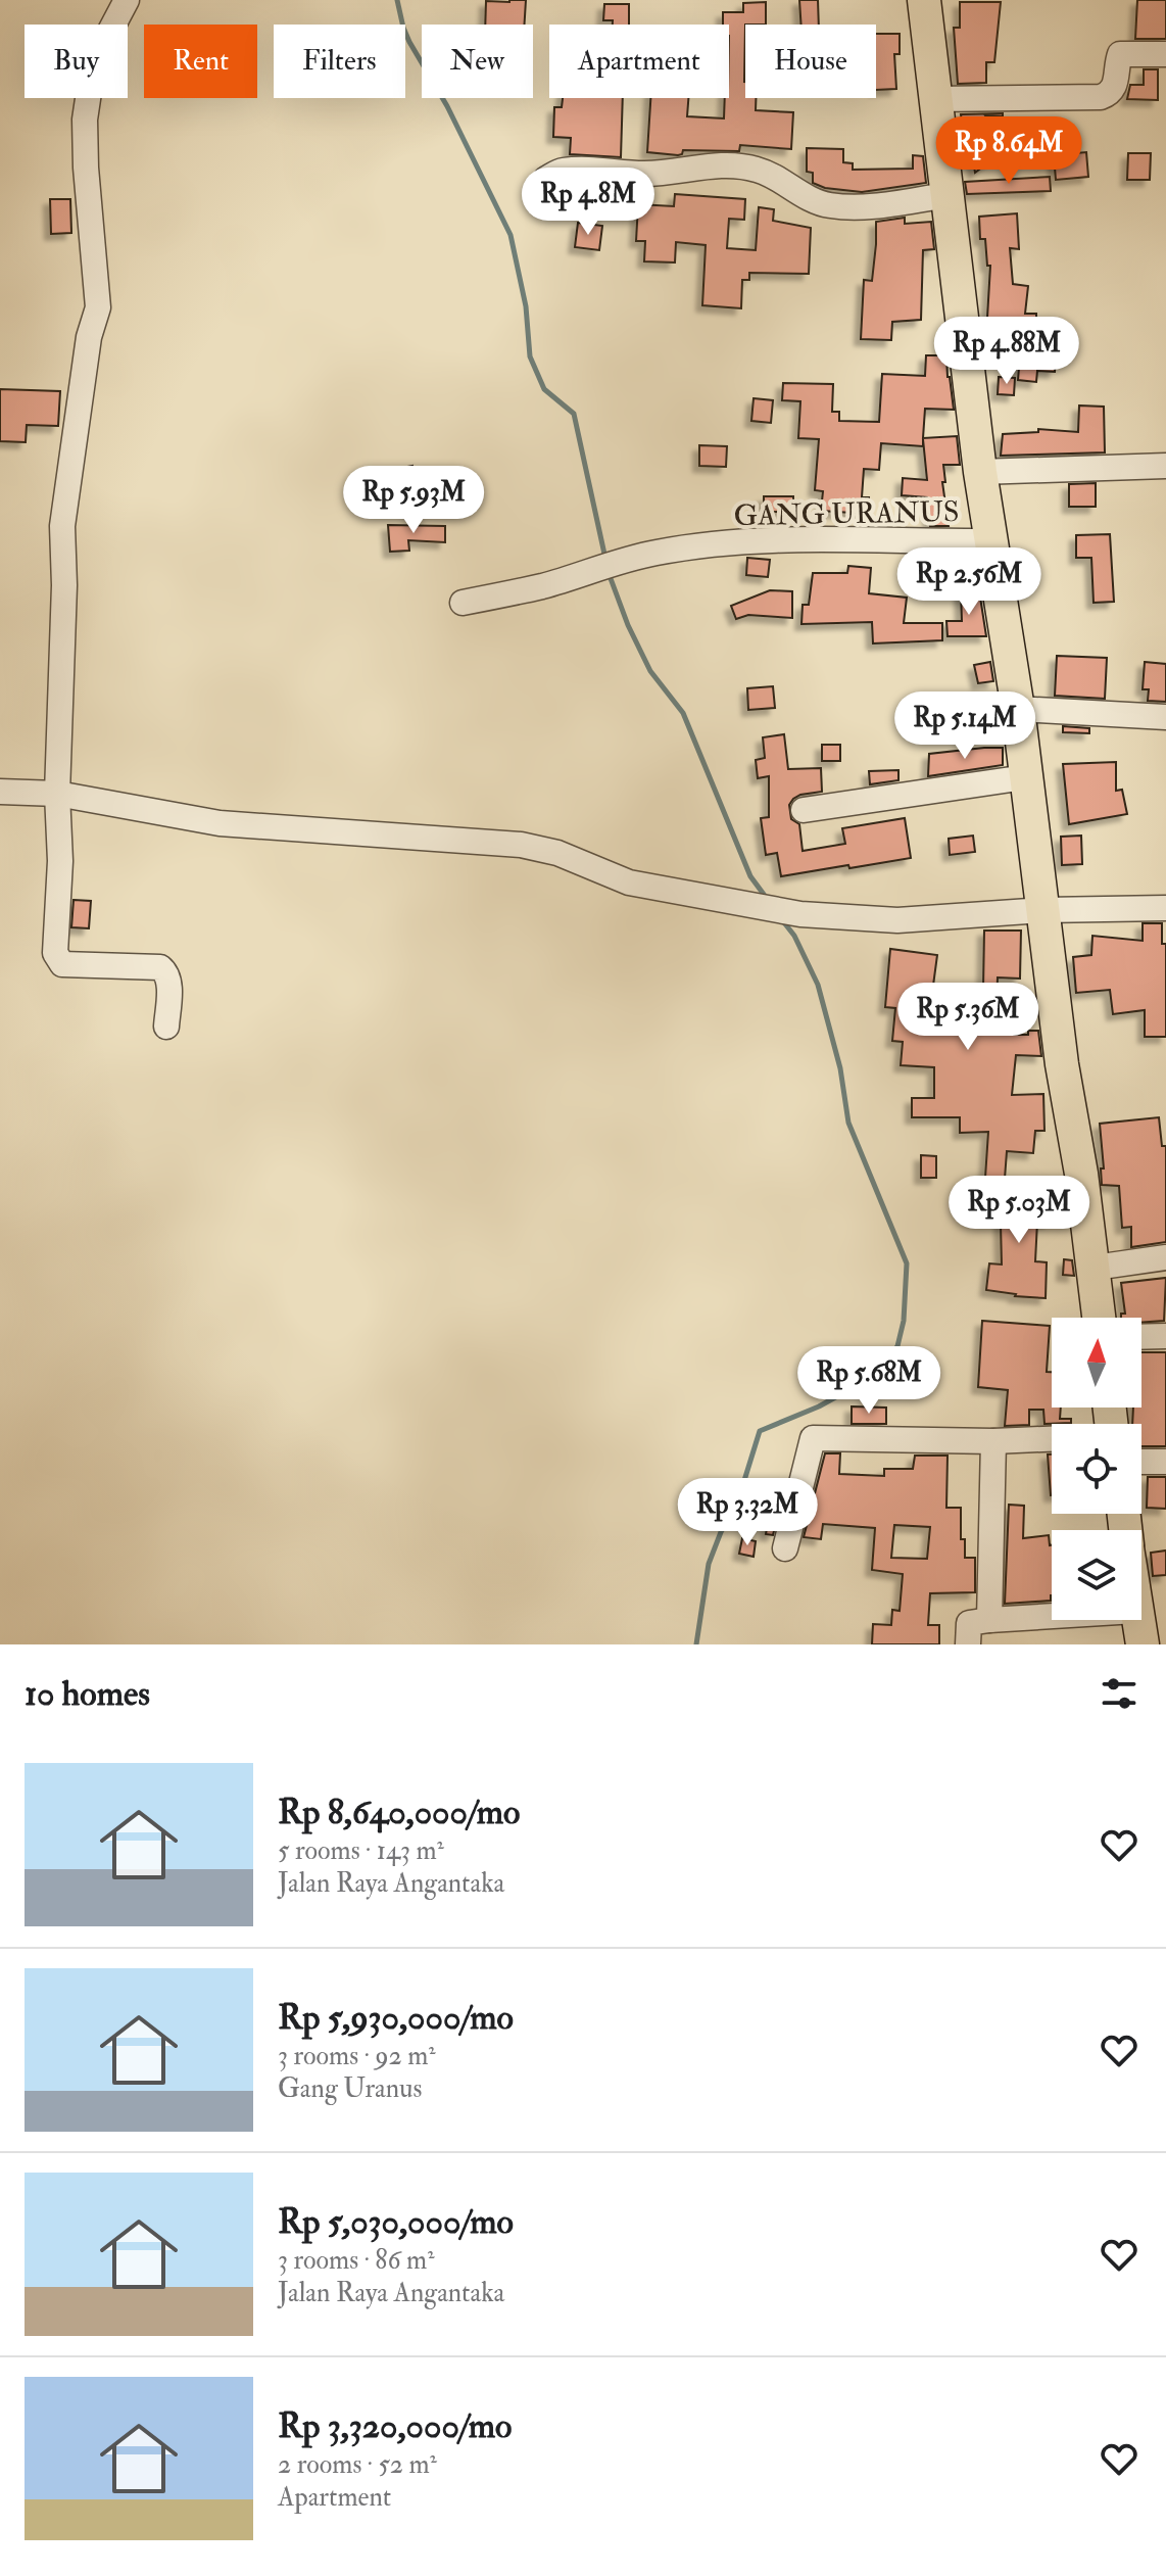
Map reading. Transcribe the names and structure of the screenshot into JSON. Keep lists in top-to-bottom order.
{
  "streets": {
    "street": ["GANG URANUS"]
  },
  "north": "top",
  "page": {
    "chip": [
      "Buy",
      "Rent",
      "Filters",
      "New",
      "Apartment",
      "House"
    ],
    "price": [
      "Rp 8.64M",
      "Rp 4.8M",
      "Rp 4.88M",
      "Rp 5.93M",
      "Rp 2.56M",
      "Rp 5.14M",
      "Rp 5.36M",
      "Rp 5.03M",
      "Rp 5.68M",
      "Rp 3.32M"
    ],
    "heading": "10 homes",
    "list": [
      {
        "name": "Rp 8,640,000/mo",
        "note": "5 rooms · 143 m² · Jalan Raya Angantaka"
      },
      {
        "name": "Rp 5,930,000/mo",
        "note": "3 rooms · 92 m² · Gang Uranus"
      },
      {
        "name": "Rp 5,030,000/mo",
        "note": "3 rooms · 86 m² · Jalan Raya Angantaka"
      },
      {
        "name": "Rp 3,320,000/mo",
        "note": "2 rooms · 52 m² · Apartment"
      }
    ]
  }
}
